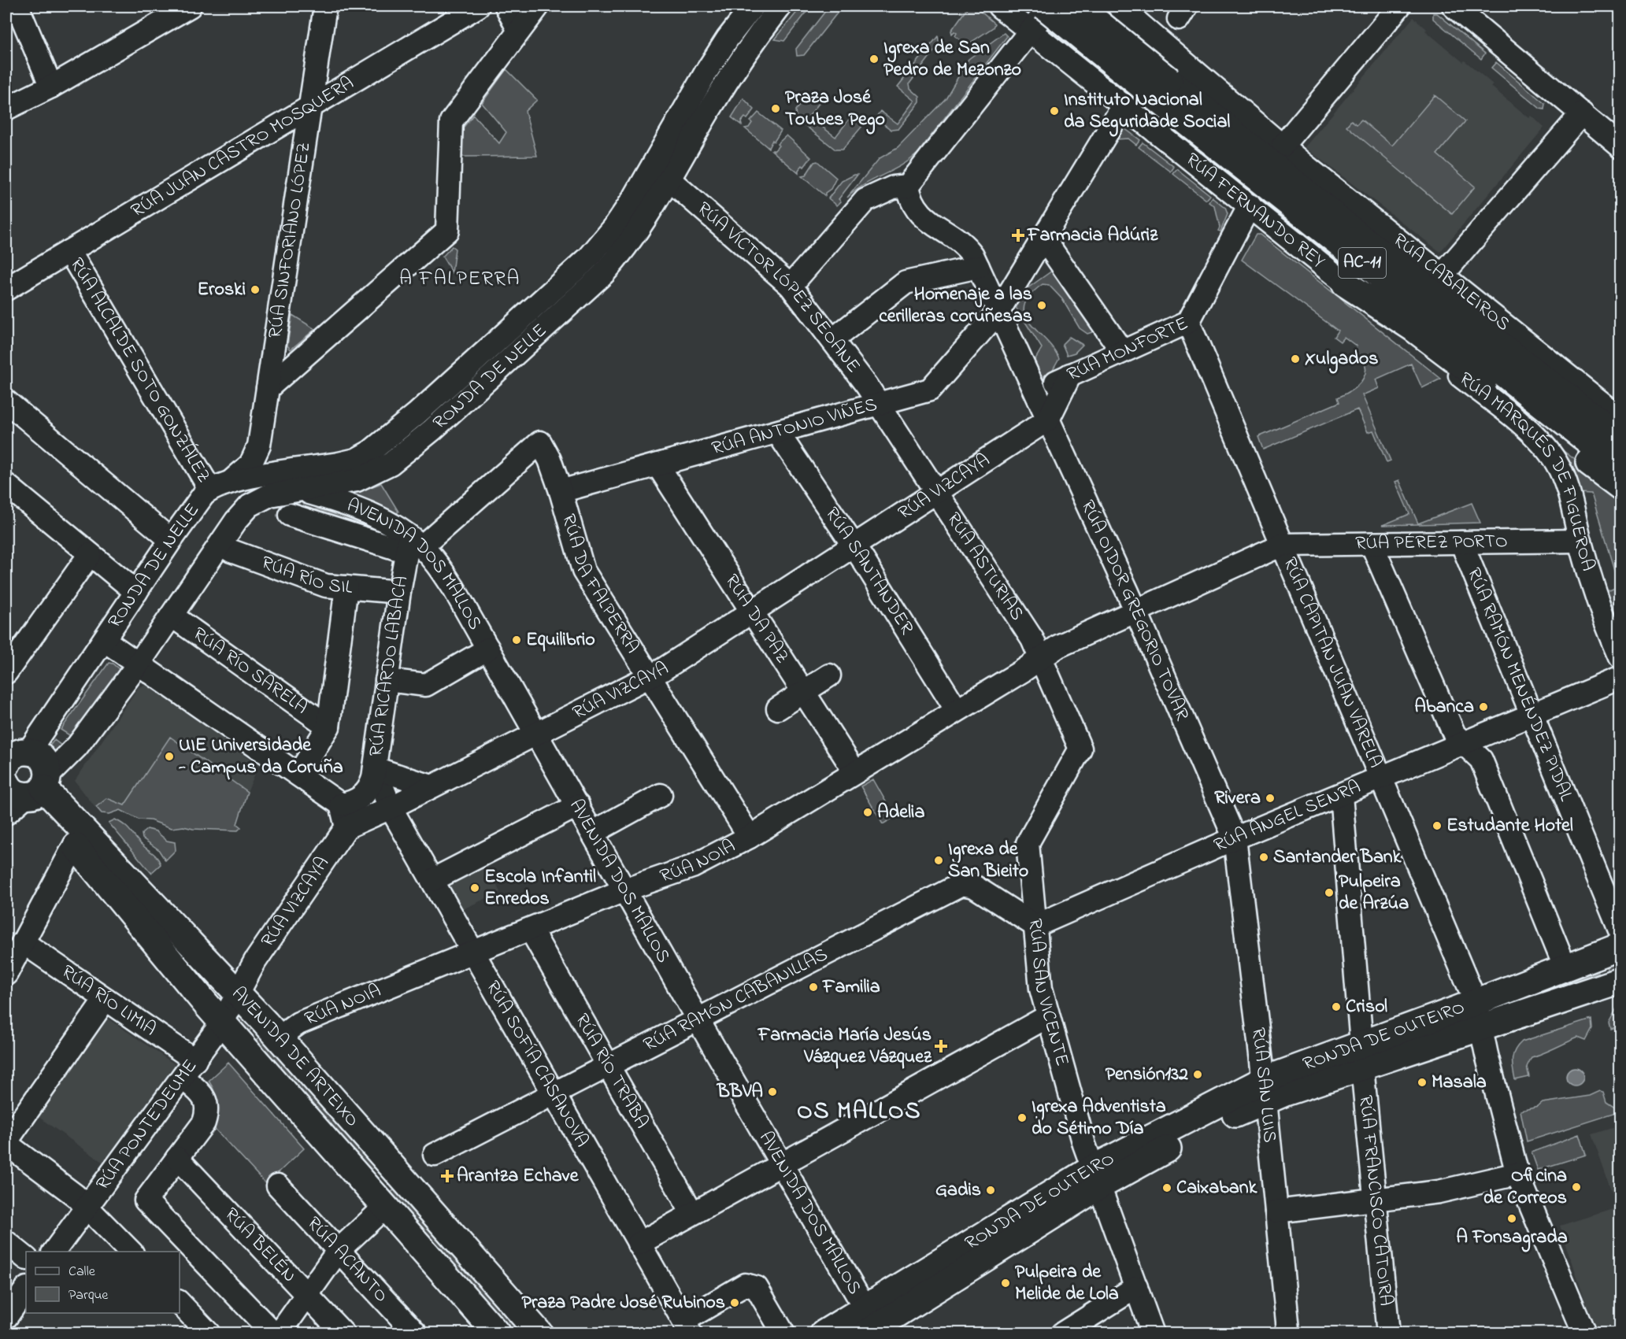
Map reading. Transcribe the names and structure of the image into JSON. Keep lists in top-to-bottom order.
{
  "streets": {
    "main road": ["AC-11", "RONDA DE OUTEIRO", "AVENIDA DE ARTEIXO"],
    "street": [
      "RÚA JUAN CASTRO MOSQUERA",
      "RÚA FERNANDO REY",
      "RÚA SINFORIANO LÓPEZ",
      "RÚA CABALEIROS",
      "RÚA VÍCTOR LÓPEZ SEOANE",
      "RÚA MONFORTE",
      "RÚA ALCALDE SOTO GONZÁLEZ",
      "RONDA DE NELLE",
      "RÚA ANTONIO VIÑES",
      "RÚA MARQUÉS DE FIGUEROA",
      "RÚA VIZCAYA",
      "RÚA PÉREZ PORTO",
      "RÚA ASTURIAS",
      "AVENIDA DOS MALLOS",
      "RÚA SANTANDER",
      "RÚA RÍO SIL",
      "RÚA DA FALPERRA",
      "RÚA OIDOR GREGORIO TOVAR",
      "RÚA DA PAZ",
      "RÚA CAPITÁN JUAN VARELA",
      "RÚA RICARDO LABACA",
      "RÚA RÍO SARELA",
      "RÚA RAMÓN MENÉNDEZ PIDAL",
      "RÚA ÁNGEL SENRA",
      "RÚA NOIA",
      "RÚA SAN VICENTE",
      "RÚA RAMÓN CABANILLAS",
      "RÚA RÍO LIMIA",
      "RÚA SOFÍA CASANOVA",
      "RÚA RÍO TRABA",
      "RÚA SAN LUIS",
      "RÚA PONTEDEUME",
      "RÚA FRANCISCO CATOIRA",
      "RÚA BELÉN",
      "RÚA ACANTO"
    ]
  },
  "crossings": [
    ["RÚA JUAN CASTRO MOSQUERA", "RÚA SINFORIANO LÓPEZ"],
    ["RÚA JUAN CASTRO MOSQUERA", "RÚA ALCALDE SOTO GONZÁLEZ"],
    ["RÚA FERNANDO REY", "RÚA MONFORTE"],
    ["RÚA FERNANDO REY", "RÚA ANTONIO VIÑES"],
    ["RÚA FERNANDO REY", "RÚA MARQUÉS DE FIGUEROA"],
    ["RÚA SINFORIANO LÓPEZ", "RÚA ALCALDE SOTO GONZÁLEZ"],
    ["RÚA SINFORIANO LÓPEZ", "RONDA DE NELLE"],
    ["RÚA VÍCTOR LÓPEZ SEOANE", "RONDA DE NELLE"],
    ["RÚA VÍCTOR LÓPEZ SEOANE", "RÚA ANTONIO VIÑES"],
    ["RÚA VÍCTOR LÓPEZ SEOANE", "RÚA ASTURIAS"],
    ["RÚA MONFORTE", "RÚA VIZCAYA"],
    ["RÚA MONFORTE", "RÚA OIDOR GREGORIO TOVAR"],
    ["RÚA MONFORTE", "RÚA CAPITÁN JUAN VARELA"],
    ["RÚA ALCALDE SOTO GONZÁLEZ", "RONDA DE NELLE"],
    ["RONDA DE NELLE", "AVENIDA DOS MALLOS"],
    ["RONDA DE NELLE", "RÚA RÍO SIL"],
    ["RONDA DE NELLE", "RÚA RÍO SARELA"],
    ["RONDA DE NELLE", "AVENIDA DE ARTEIXO"],
    ["RÚA ANTONIO VIÑES", "RÚA ASTURIAS"],
    ["RÚA ANTONIO VIÑES", "RÚA SANTANDER"],
    ["RÚA ANTONIO VIÑES", "RÚA DA FALPERRA"],
    ["RÚA ANTONIO VIÑES", "RÚA OIDOR GREGORIO TOVAR"],
    ["RÚA ANTONIO VIÑES", "RÚA DA PAZ"],
    ["RÚA MARQUÉS DE FIGUEROA", "RÚA PÉREZ PORTO"],
    ["RÚA VIZCAYA", "RÚA ASTURIAS"],
    ["RÚA VIZCAYA", "AVENIDA DOS MALLOS"],
    ["RÚA VIZCAYA", "RÚA SANTANDER"],
    ["RÚA VIZCAYA", "RÚA DA FALPERRA"],
    ["RÚA VIZCAYA", "RÚA OIDOR GREGORIO TOVAR"],
    ["RÚA VIZCAYA", "RÚA DA PAZ"],
    ["RÚA VIZCAYA", "RÚA RICARDO LABACA"],
    ["RÚA VIZCAYA", "AVENIDA DE ARTEIXO"],
    ["RÚA VIZCAYA", "RÚA SOFÍA CASANOVA"],
    ["RÚA VIZCAYA", "RÚA PONTEDEUME"],
    ["RÚA PÉREZ PORTO", "RÚA CAPITÁN JUAN VARELA"],
    ["RÚA PÉREZ PORTO", "RÚA RAMÓN MENÉNDEZ PIDAL"],
    ["RÚA PÉREZ PORTO", "RÚA NOIA"],
    ["RÚA ASTURIAS", "RÚA NOIA"],
    ["RÚA ASTURIAS", "RÚA SAN VICENTE"],
    ["AVENIDA DOS MALLOS", "RÚA DA FALPERRA"],
    ["AVENIDA DOS MALLOS", "RÚA RICARDO LABACA"],
    ["AVENIDA DOS MALLOS", "RÚA NOIA"],
    ["AVENIDA DOS MALLOS", "RÚA RAMÓN CABANILLAS"],
    ["AVENIDA DOS MALLOS", "RONDA DE OUTEIRO"],
    ["RÚA SANTANDER", "RÚA NOIA"],
    ["RÚA RÍO SIL", "RÚA RICARDO LABACA"],
    ["RÚA DA FALPERRA", "RÚA RICARDO LABACA"],
    ["RÚA DA FALPERRA", "RÚA NOIA"],
    ["RÚA OIDOR GREGORIO TOVAR", "RÚA ÁNGEL SENRA"],
    ["RÚA OIDOR GREGORIO TOVAR", "RÚA NOIA"],
    ["RÚA OIDOR GREGORIO TOVAR", "RÚA SAN LUIS"],
    ["RÚA DA PAZ", "RÚA NOIA"],
    ["RÚA CAPITÁN JUAN VARELA", "RÚA ÁNGEL SENRA"],
    ["RÚA CAPITÁN JUAN VARELA", "RÚA NOIA"],
    ["RÚA CAPITÁN JUAN VARELA", "RONDA DE OUTEIRO"],
    ["RÚA RICARDO LABACA", "RÚA SOFÍA CASANOVA"],
    ["RÚA RAMÓN MENÉNDEZ PIDAL", "RÚA ÁNGEL SENRA"],
    ["RÚA ÁNGEL SENRA", "RÚA SAN VICENTE"],
    ["RÚA ÁNGEL SENRA", "RÚA RAMÓN CABANILLAS"],
    ["RÚA ÁNGEL SENRA", "RÚA SAN LUIS"],
    ["RÚA ÁNGEL SENRA", "RÚA FRANCISCO CATOIRA"],
    ["RÚA NOIA", "RÚA SAN VICENTE"],
    ["RÚA NOIA", "AVENIDA DE ARTEIXO"],
    ["RÚA NOIA", "RÚA SOFÍA CASANOVA"],
    ["RÚA NOIA", "RÚA RÍO TRABA"],
    ["RÚA SAN VICENTE", "RÚA RAMÓN CABANILLAS"],
    ["RÚA SAN VICENTE", "RONDA DE OUTEIRO"],
    ["RÚA RAMÓN CABANILLAS", "RÚA SOFÍA CASANOVA"],
    ["RÚA RAMÓN CABANILLAS", "RÚA RÍO TRABA"],
    ["RÚA RÍO LIMIA", "RÚA PONTEDEUME"],
    ["RÚA RÍO LIMIA", "RÚA BELÉN"],
    ["RONDA DE OUTEIRO", "RÚA SAN LUIS"],
    ["RONDA DE OUTEIRO", "RÚA FRANCISCO CATOIRA"],
    ["AVENIDA DE ARTEIXO", "RÚA PONTEDEUME"]
  ],
  "districts": ["A FALPERRA", "OS MALLOS"],
  "places": {
    "other": [
      "Igrexa de San Pedro de Mezonzo",
      "Praza José Toubes Pego",
      "Instituto Nacional da Seguridade Social",
      "Eroski",
      "Homenaje a las cerilleras coruñesas",
      "Xulgados",
      "Equilibrio",
      "Abanca",
      "UIE Universidade - Campus da Coruña",
      "Rivera",
      "Adelia",
      "Estudante Hotel",
      "Santander Bank",
      "Igrexa de San Bieito",
      "Escola Infantil Enredos",
      "Pulpeira de Arzúa",
      "Familia",
      "Crisol",
      "Pensión132",
      "Masala",
      "BBVA",
      "Igrexa Adventista do Sétimo Día",
      "Oficina de Correos",
      "Caixabank",
      "Gadis",
      "A Fonsagrada",
      "Pulpeira de Melide de Lola",
      "Praza Padre José Rubinos"
    ],
    "health": ["Farmacia Adúriz", "Farmacia María Jesús Vázquez Vázquez", "Arantza Echave"]
  },
  "legend": ["Calle", "Parque"]
}
